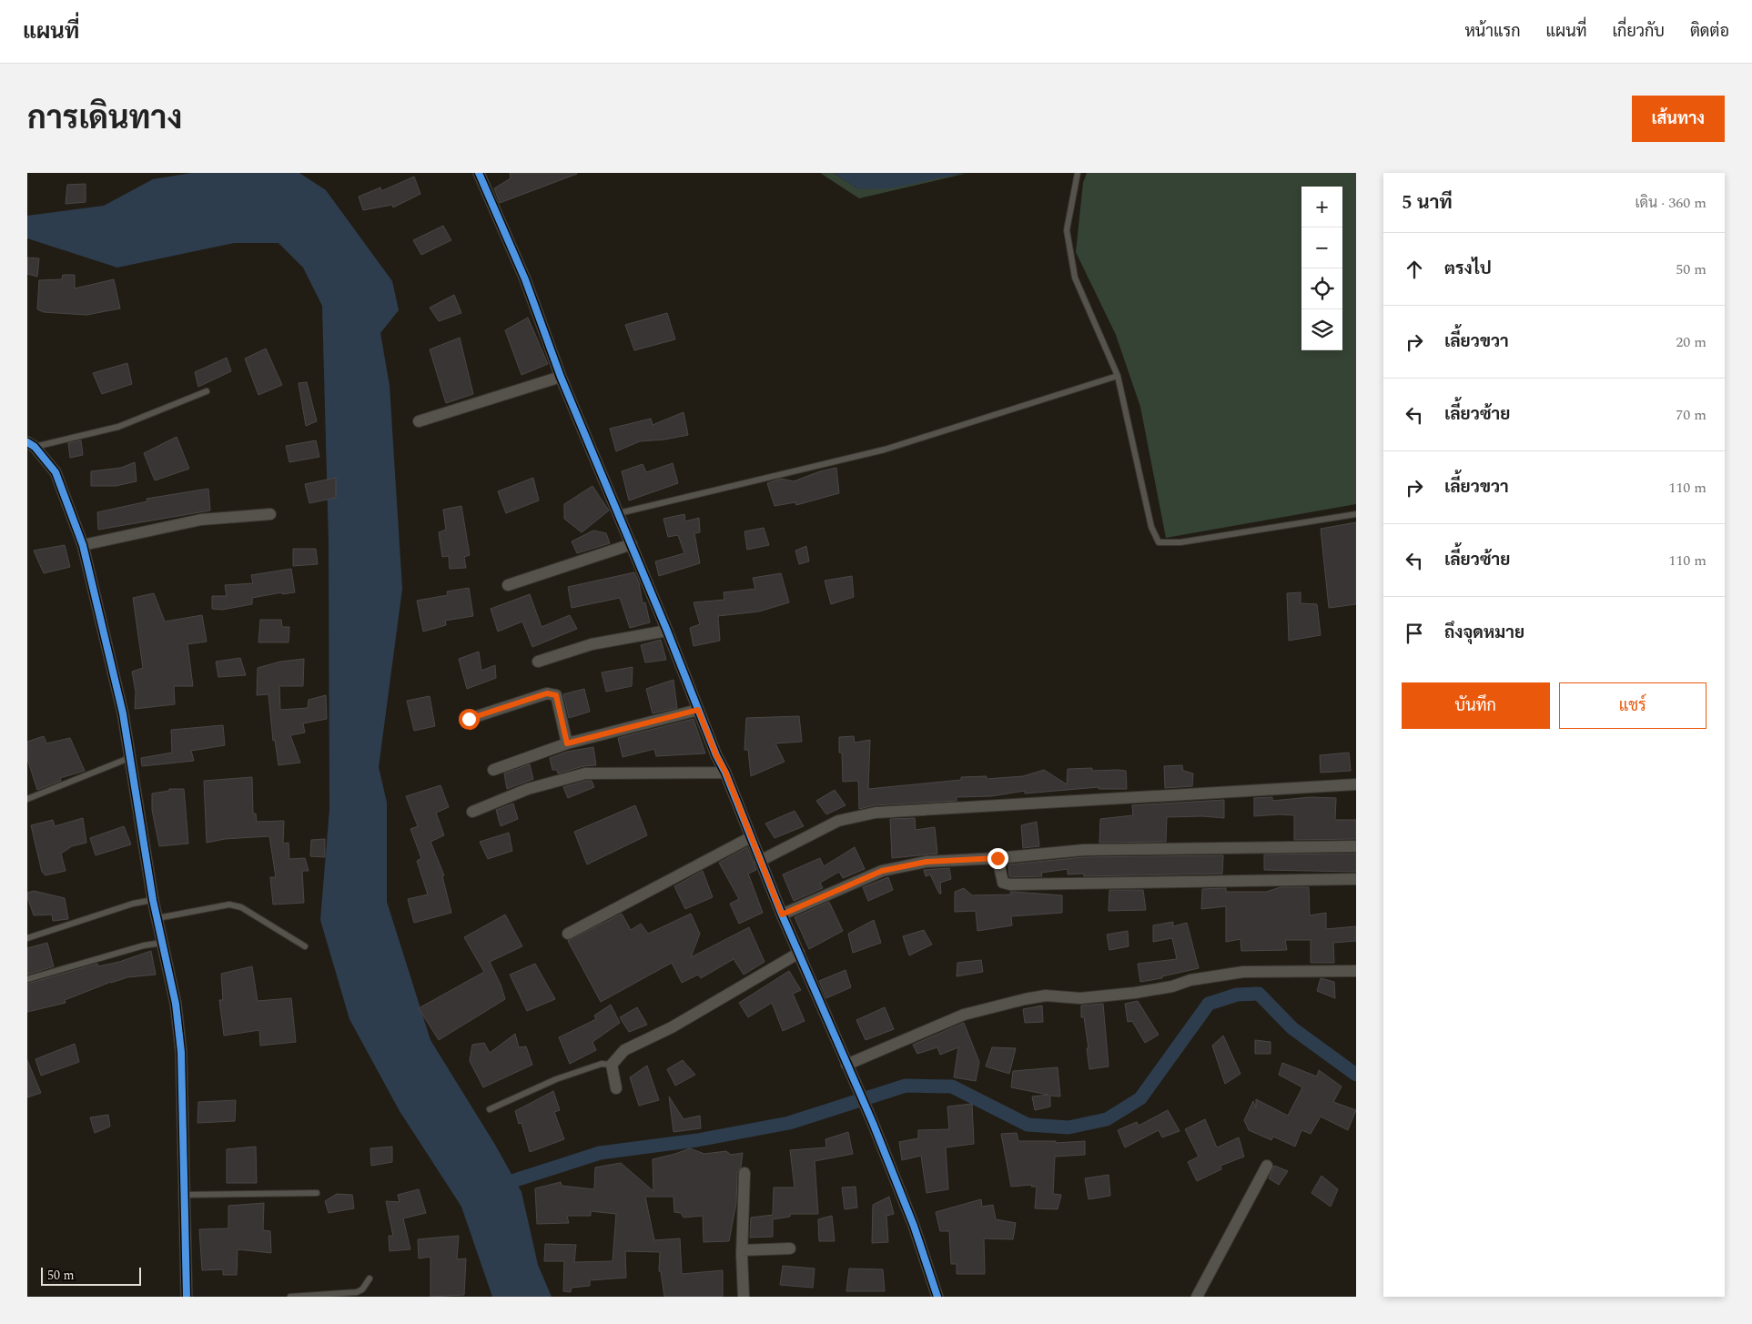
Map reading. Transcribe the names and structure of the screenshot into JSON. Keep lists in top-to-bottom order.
{
  "scale_bar": "50 m",
  "page": {
    "header": "แผนที่",
    "nav": [
      "หน้าแรก",
      "แผนที่",
      "เกี่ยวกับ",
      "ติดต่อ"
    ],
    "title": "การเดินทาง",
    "buttons": [
      "เส้นทาง",
      ["บันทึก", "แชร์"]
    ],
    "heading": ["5 นาที", "เดิน · 360 m"],
    "map_buttons": ["+", "−"],
    "list": [
      ["ตรงไป", "50 m"],
      ["เลี้ยวขวา", "20 m"],
      ["เลี้ยวซ้าย", "70 m"],
      ["เลี้ยวขวา", "110 m"],
      ["เลี้ยวซ้าย", "110 m"],
      "ถึงจุดหมาย"
    ],
    "scale": "50 m"
  }
}
